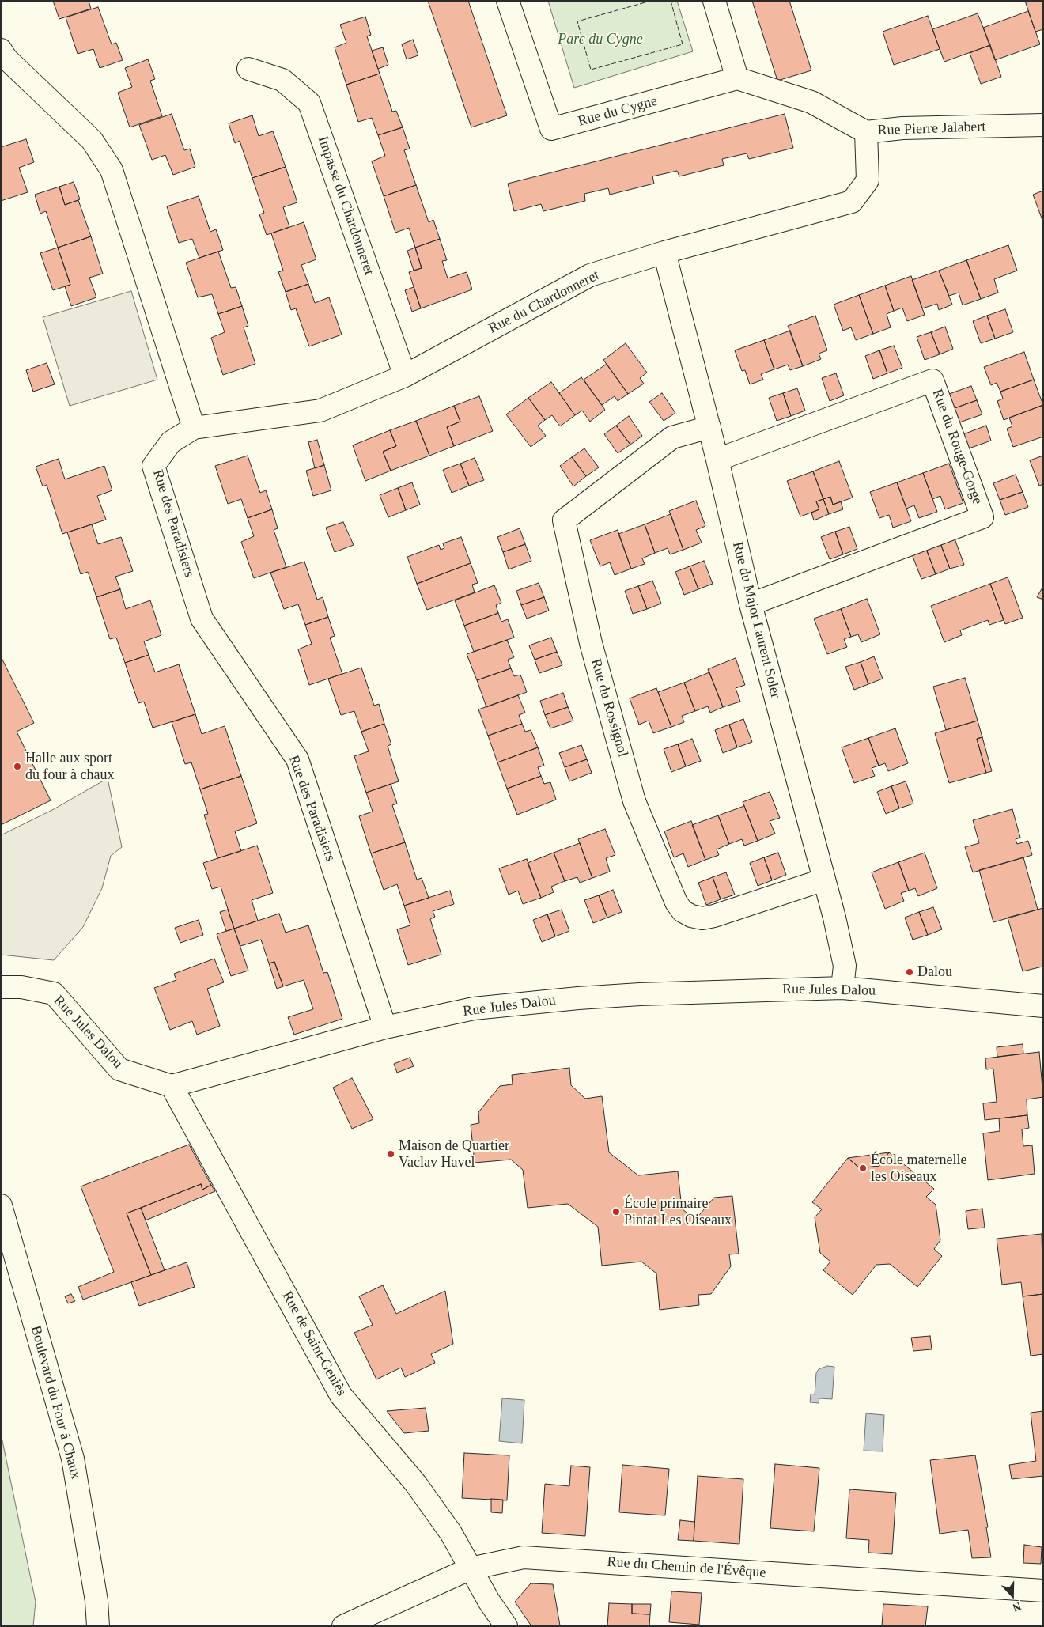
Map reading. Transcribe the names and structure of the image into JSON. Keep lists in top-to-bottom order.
{
  "streets": {
    "street": [
      "Rue du Cygne",
      "Rue Pierre Jalabert",
      "Impasse du Chardonneret",
      "Rue du Chardonneret",
      "Rue du Rouge-Gorge",
      "Rue des Paradisiers",
      "Rue du Major Laurent Soler",
      "Rue du Rossignol",
      "Rue Jules Dalou",
      "Rue de Saint-Geniès",
      "Boulevard du Four à Chaux",
      "Rue du Chemin de l'Évêque"
    ]
  },
  "crossings": [
    ["Rue du Cygne", "Rue Pierre Jalabert"],
    ["Rue Pierre Jalabert", "Rue du Chardonneret"],
    ["Impasse du Chardonneret", "Rue du Chardonneret"],
    ["Rue du Chardonneret", "Rue des Paradisiers"],
    ["Rue du Chardonneret", "Rue du Major Laurent Soler"],
    ["Rue du Rouge-Gorge", "Rue du Major Laurent Soler"],
    ["Rue des Paradisiers", "Rue Jules Dalou"],
    ["Rue du Major Laurent Soler", "Rue du Rossignol"],
    ["Rue du Major Laurent Soler", "Rue Jules Dalou"],
    ["Rue Jules Dalou", "Rue de Saint-Geniès"],
    ["Rue de Saint-Geniès", "Rue du Chemin de l'Évêque"]
  ],
  "parks": ["Parc du Cygne"],
  "places": [
    "Halle aux sport du four à chaux",
    "Dalou",
    "Maison de Quartier Vaclav Havel",
    "École maternelle les Oiseaux",
    "École primaire Pintat Les Oiseaux"
  ],
  "north": "bottom"
}
